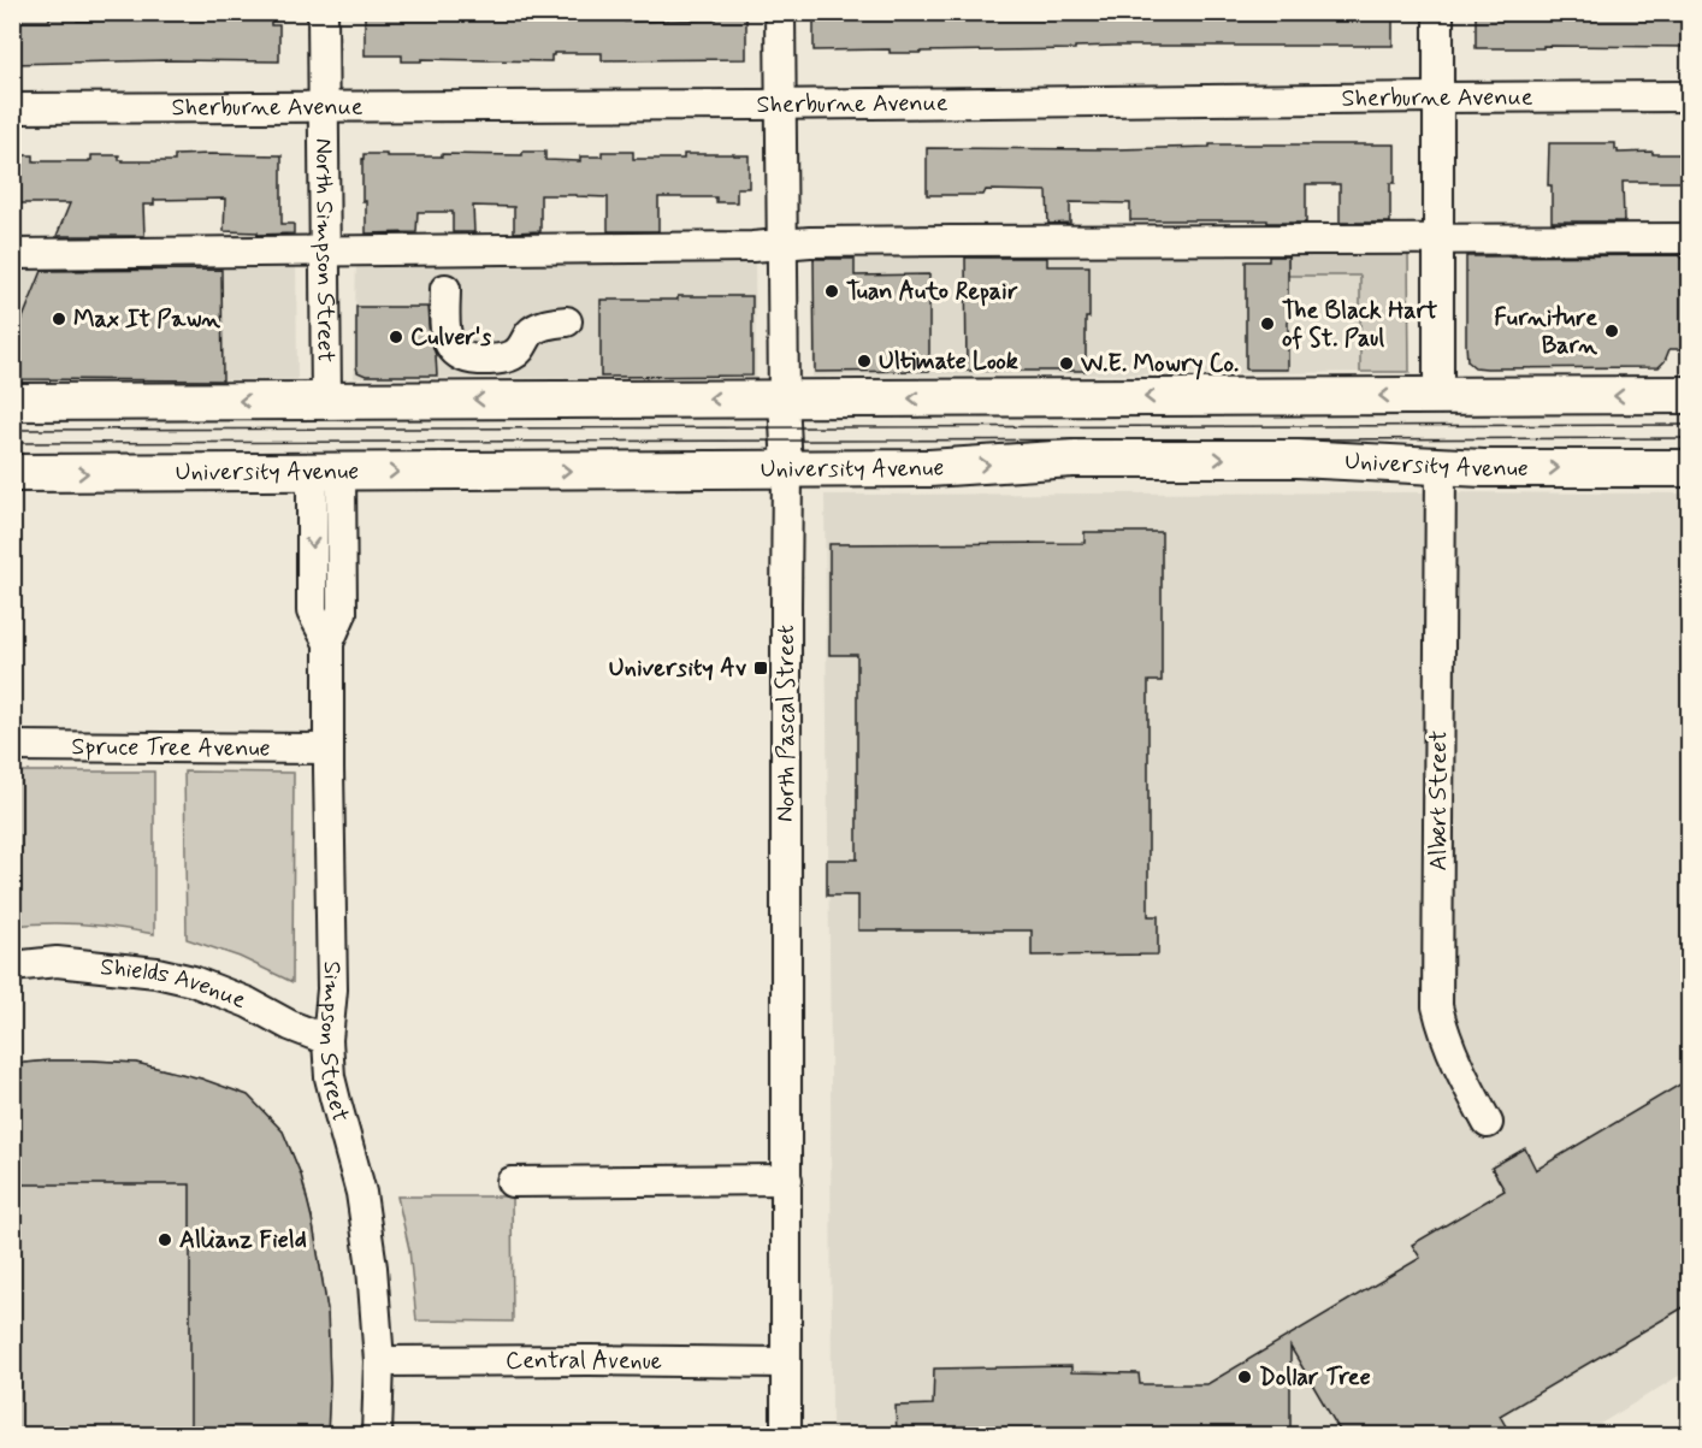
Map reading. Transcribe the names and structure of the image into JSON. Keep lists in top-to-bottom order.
{
  "streets": {
    "main road": ["University Avenue"],
    "street": [
      "Sherburne Avenue",
      "North Simpson Street",
      "North Pascal Street",
      "Spruce Tree Avenue",
      "Albert Street",
      "Shields Avenue",
      "Simpson Street",
      "Central Avenue"
    ]
  },
  "crossings": [
    ["Sherburne Avenue", "North Simpson Street"],
    ["Sherburne Avenue", "North Pascal Street"],
    ["University Avenue", "North Pascal Street"],
    ["University Avenue", "Albert Street"],
    ["University Avenue", "Simpson Street"],
    ["North Pascal Street", "Central Avenue"],
    ["Spruce Tree Avenue", "Simpson Street"],
    ["Shields Avenue", "Simpson Street"],
    ["Simpson Street", "Central Avenue"]
  ],
  "places": {
    "other": [
      "Tuan Auto Repair",
      "Max It Pawn",
      "The Black Hart of St. Paul",
      "Furniture Barn",
      "Culver's",
      "Ultimate Look",
      "W.E. Mowry Co.",
      "Allianz Field",
      "Dollar Tree"
    ],
    "transit": ["University Av"]
  }
}
